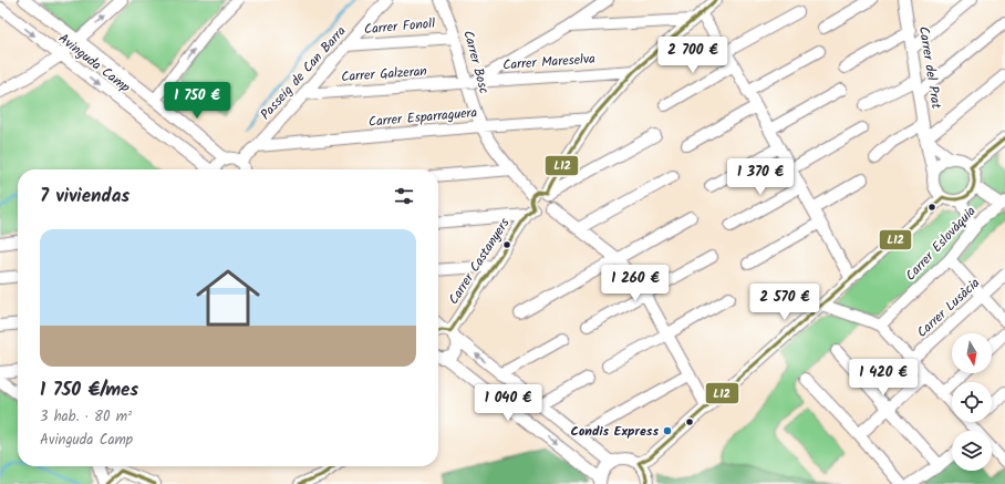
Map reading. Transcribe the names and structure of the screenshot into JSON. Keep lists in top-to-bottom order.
{
  "streets": {
    "street": [
      "Carrer Fonoll",
      "Carrer Bosc",
      "Carrer Mareselva",
      "Avinguda Camp",
      "Carrer del Prat",
      "Passeig de Can Barra",
      "Carrer Galzeran",
      "Carrer Esparraguera",
      "Carrer Eslovàquia",
      "Carrer Castanyers",
      "Carrer Lusàcia"
    ]
  },
  "crossings": [
    ["Carrer Fonoll", "Carrer Bosc"],
    ["Carrer Fonoll", "Passeig de Can Barra"],
    ["Carrer Bosc", "Carrer Mareselva"],
    ["Carrer Bosc", "Carrer Galzeran"],
    ["Carrer Bosc", "Carrer Esparraguera"],
    ["Carrer Mareselva", "Carrer Galzeran"],
    ["Passeig de Can Barra", "Carrer Galzeran"],
    ["Passeig de Can Barra", "Carrer Esparraguera"]
  ],
  "places": ["Condis Express"],
  "lines": ["transit line L12"],
  "north": "bottom",
  "page": {
    "price": [
      "2 700 €",
      "1 750 €",
      "1 370 €",
      "1 260 €",
      "2 570 €",
      "1 420 €",
      "1 040 €"
    ],
    "heading": "7 viviendas",
    "list": [
      {
        "name": "1 750 €/mes",
        "note": "3 hab. · 80 m² · Avinguda Camp"
      }
    ]
  }
}
